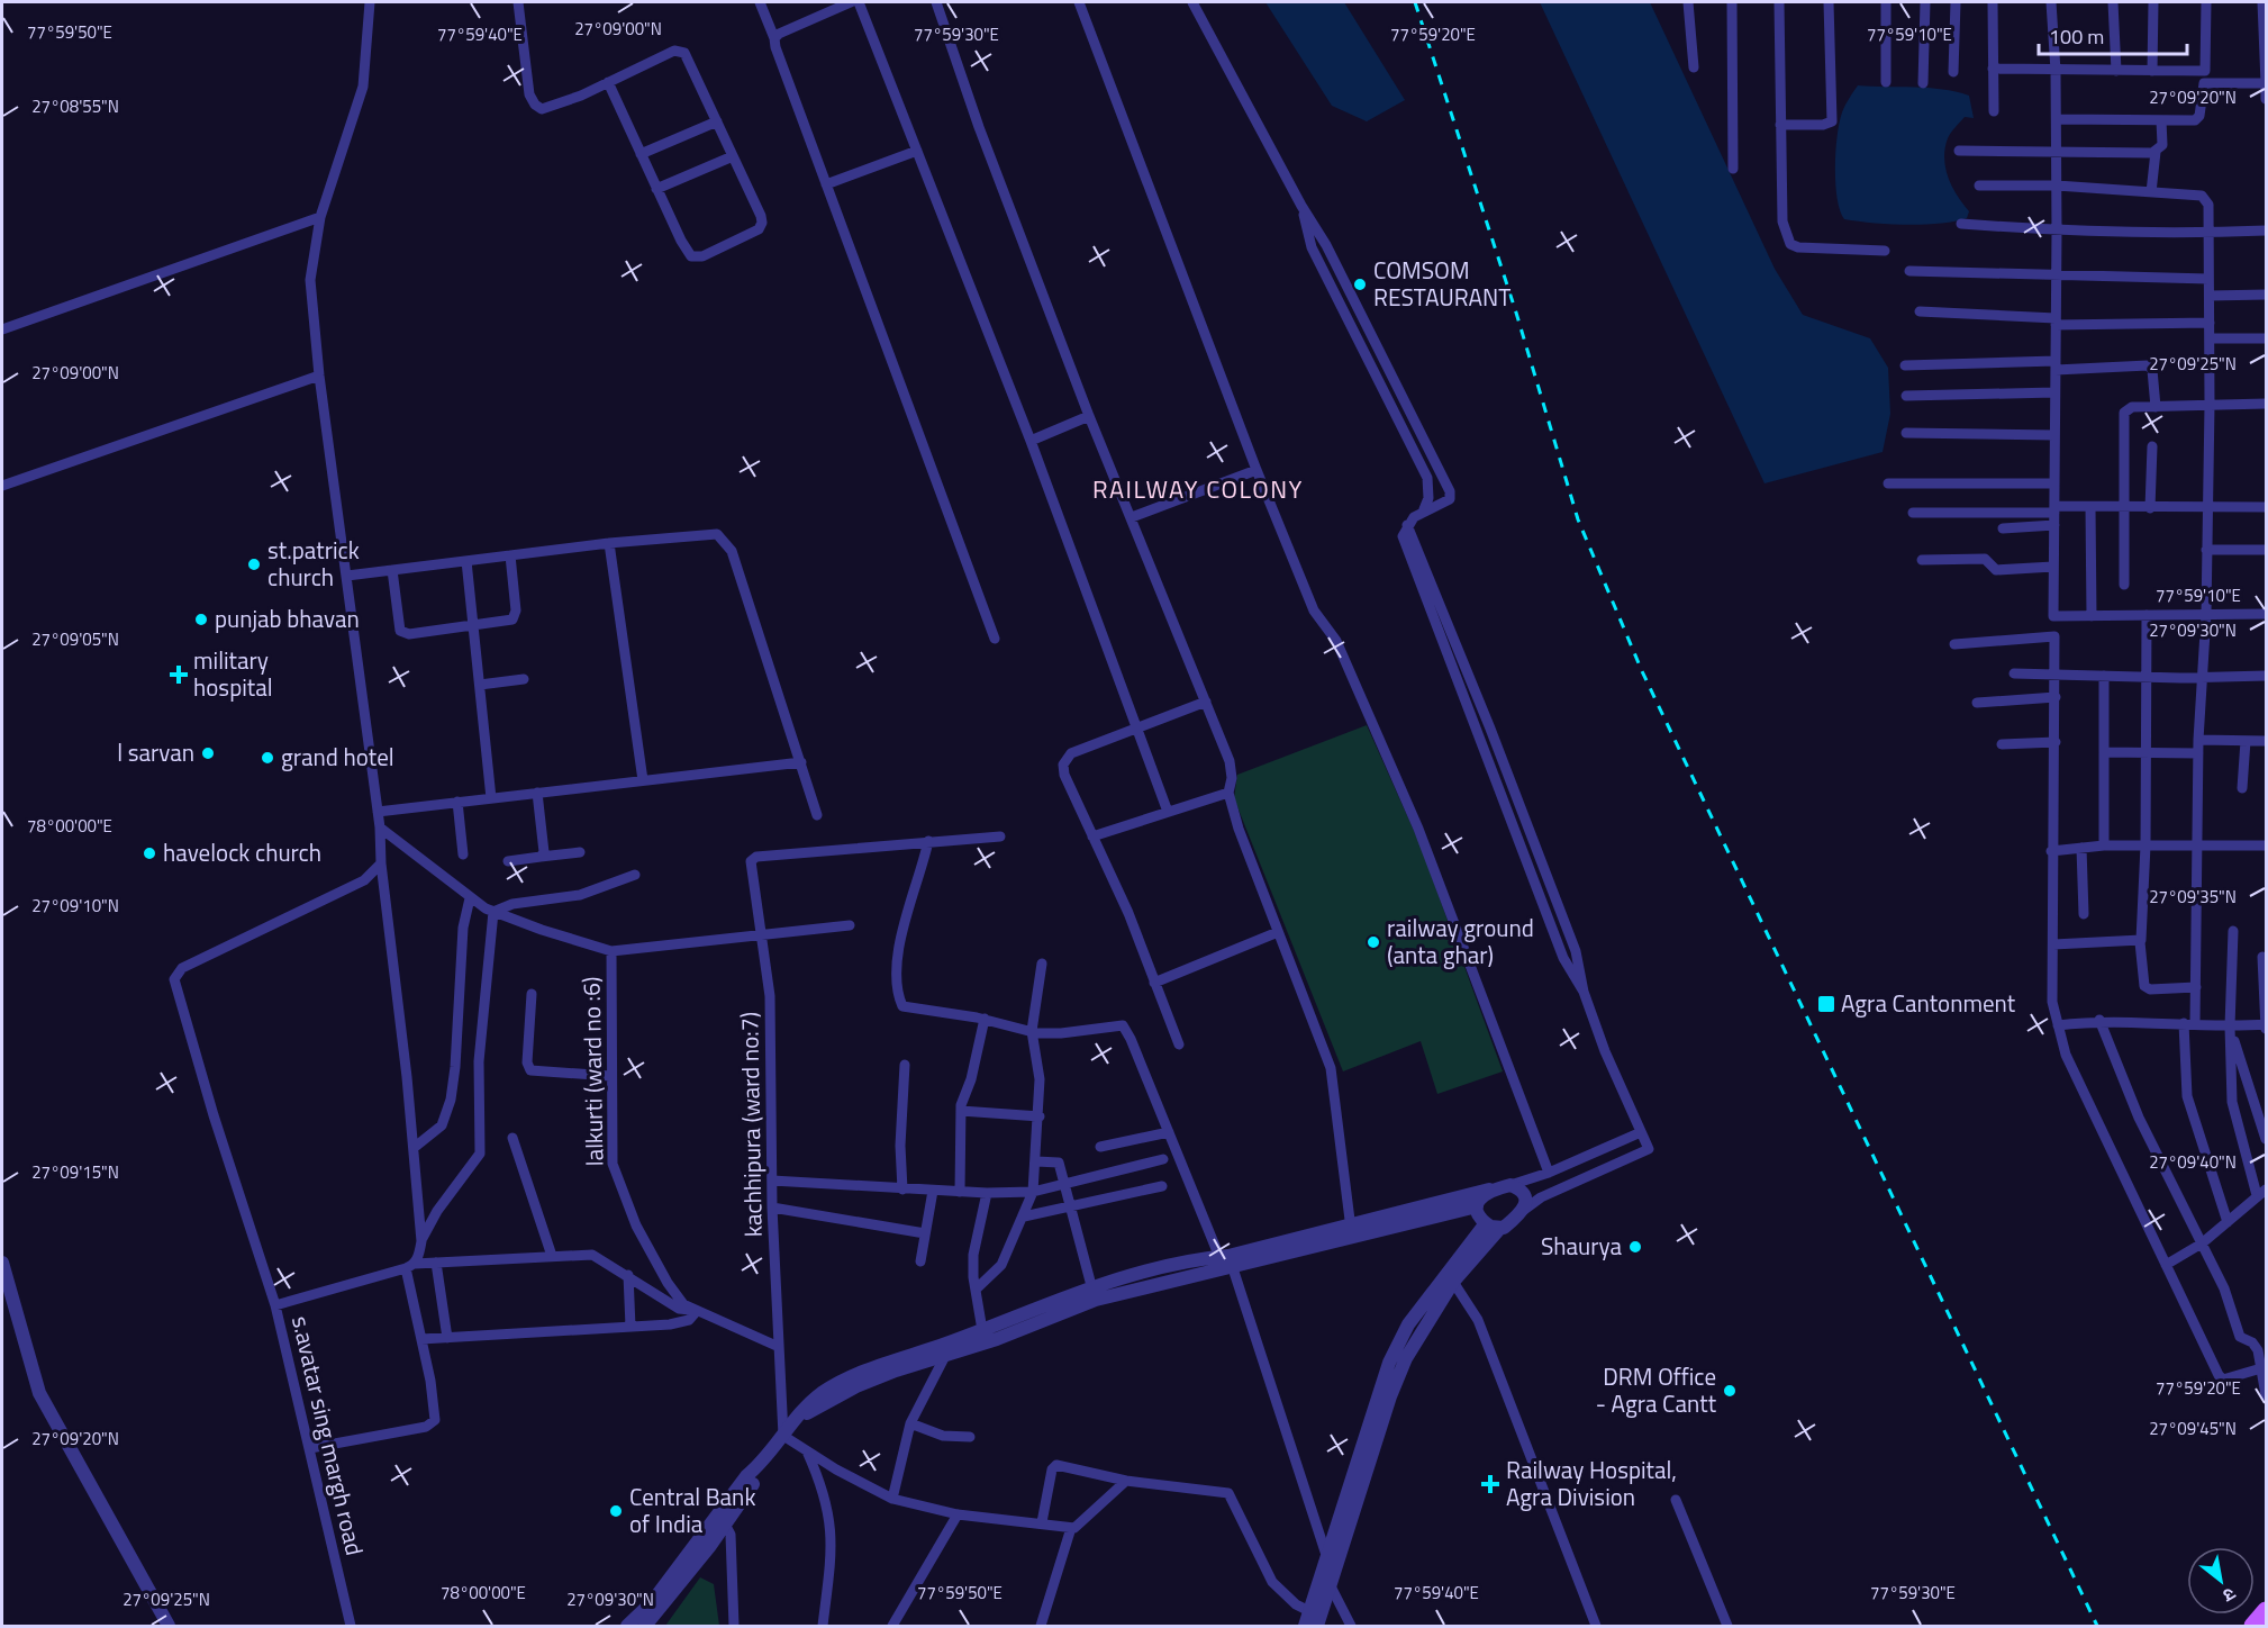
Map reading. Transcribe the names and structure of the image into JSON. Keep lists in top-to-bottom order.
{
  "streets": {
    "street": ["lalkurti (ward no :6)", "kachhipura (ward no:7)", "s.avatar sing margh road"]
  },
  "districts": ["RAILWAY COLONY"],
  "places": {
    "other": [
      "COMSOM RESTAURANT",
      "st.patrick church",
      "punjab bhavan",
      "l sarvan",
      "grand hotel",
      "havelock church",
      "railway ground (anta ghar)",
      "Shaurya",
      "DRM Office - Agra Cantt",
      "Central Bank of India"
    ],
    "health": ["military hospital", "Railway Hospital, Agra Division"],
    "transit": ["Agra Cantonment"]
  },
  "scale_bar": "100 m",
  "north": "bottom right",
  "coordinates": [
    "27°09'00\"N",
    "77°59'50\"E",
    "77°59'40\"E",
    "77°59'30\"E",
    "77°59'20\"E",
    "77°59'10\"E",
    "27°09'20\"N",
    "27°08'55\"N",
    "27°09'25\"N",
    "27°09'30\"N",
    "27°09'05\"N",
    "78°00'00\"E",
    "27°09'35\"N",
    "27°09'10\"N",
    "27°09'40\"N",
    "27°09'15\"N",
    "27°09'45\"N"
  ]
}
